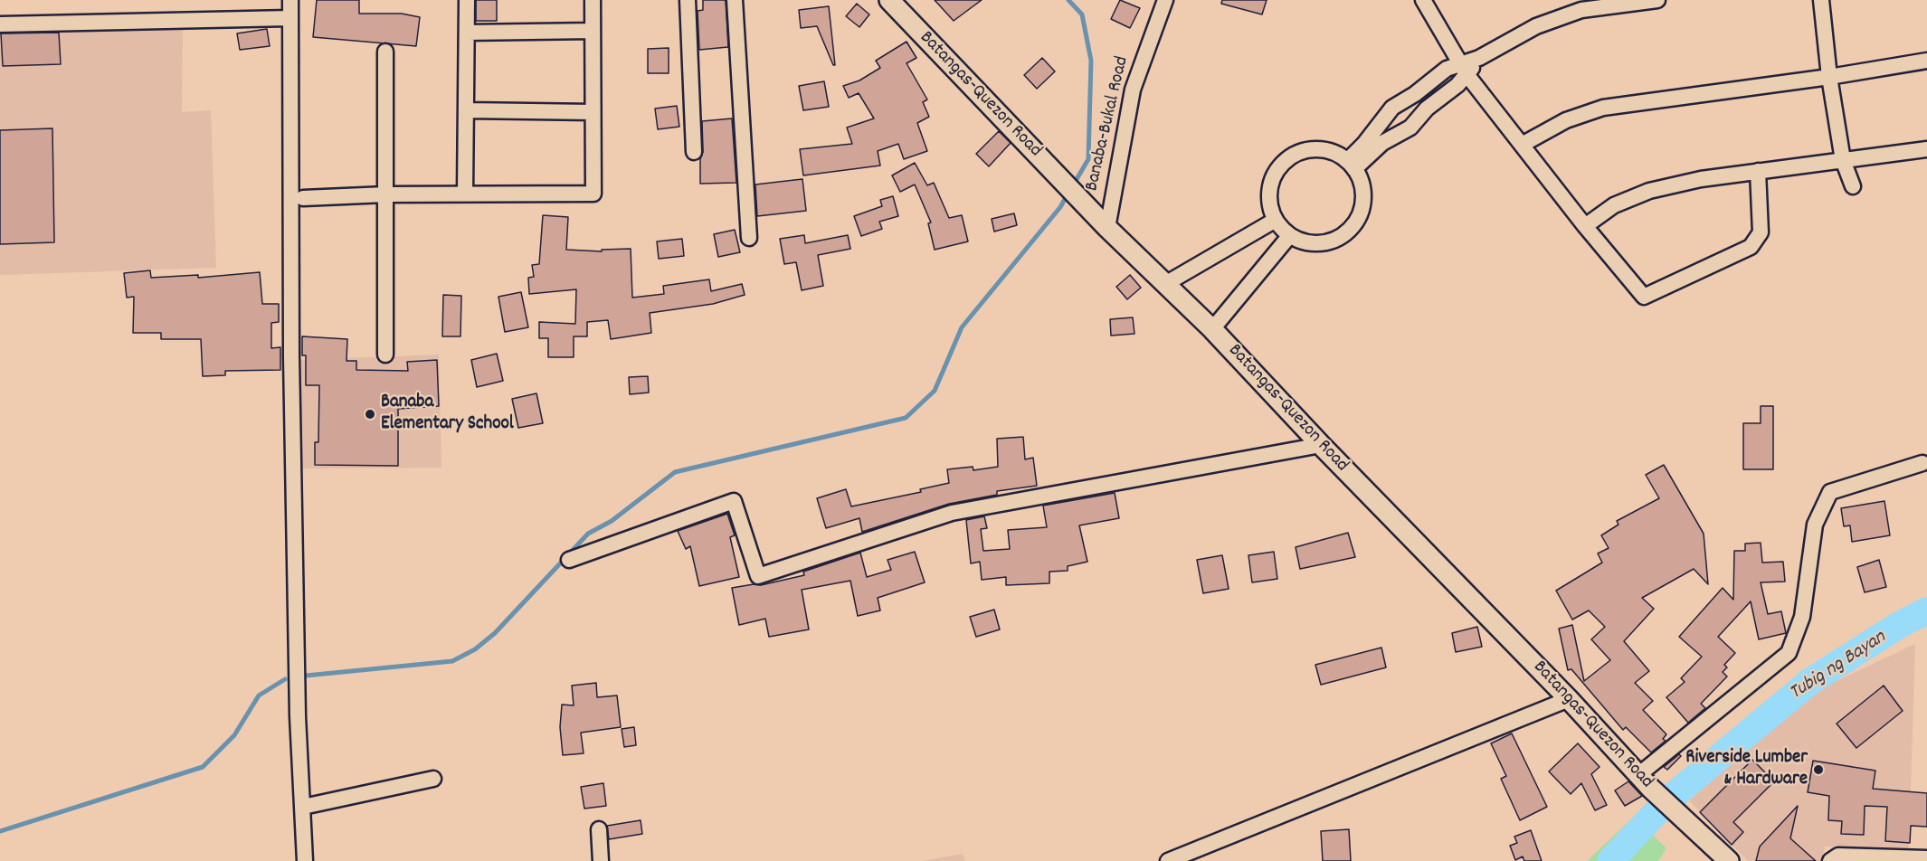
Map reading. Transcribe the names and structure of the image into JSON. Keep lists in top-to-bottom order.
{
  "streets": {
    "main road": ["Batangas-Quezon Road"],
    "street": ["Banaba-Bukal Road"]
  },
  "crossings": [
    ["Batangas-Quezon Road", "Banaba-Bukal Road"]
  ],
  "water": ["Tubig ng Bayan"],
  "places": ["Banaba Elementary School", "Riverside Lumber & Hardware"]
}
